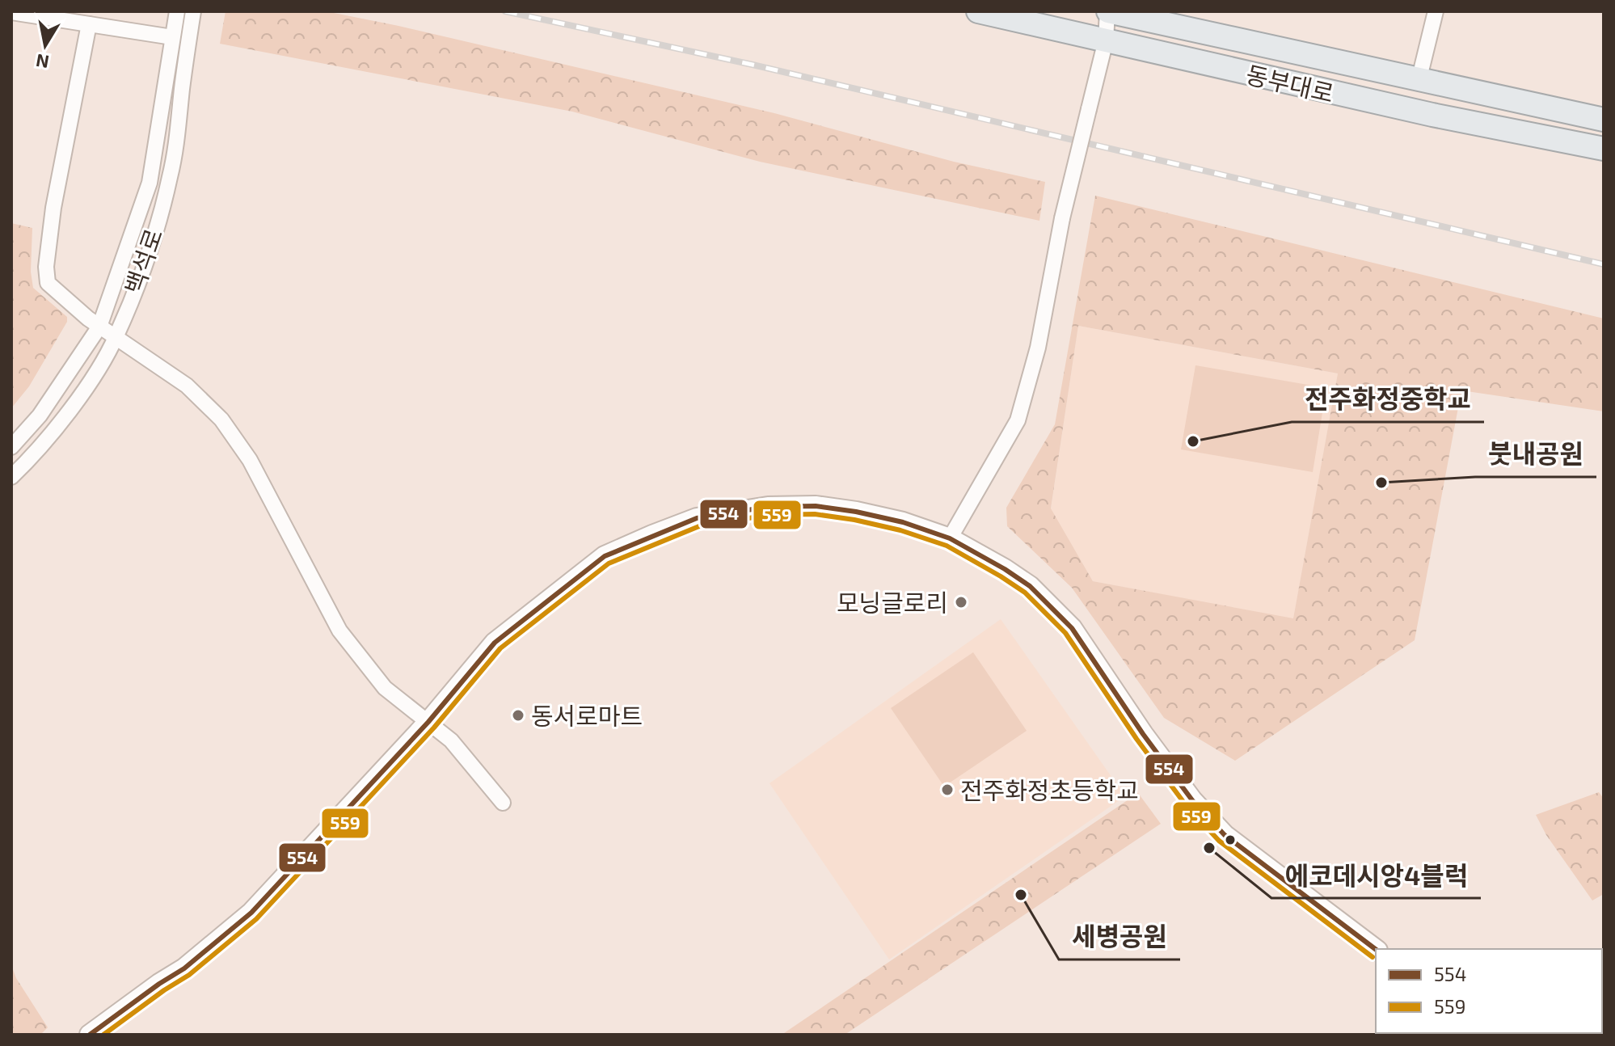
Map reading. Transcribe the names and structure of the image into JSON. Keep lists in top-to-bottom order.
{
  "streets": {
    "main road": ["동부대로"],
    "street": ["백석로"]
  },
  "places": [
    "전주화정중학교",
    "붓내공원",
    "모닝글로리",
    "동서로마트",
    "전주화정초등학교",
    "에코데시앙4블럭",
    "세병공원"
  ],
  "lines": ["transit line 554", "transit line 559"],
  "legend": ["554", "559"],
  "north": "bottom"
}
